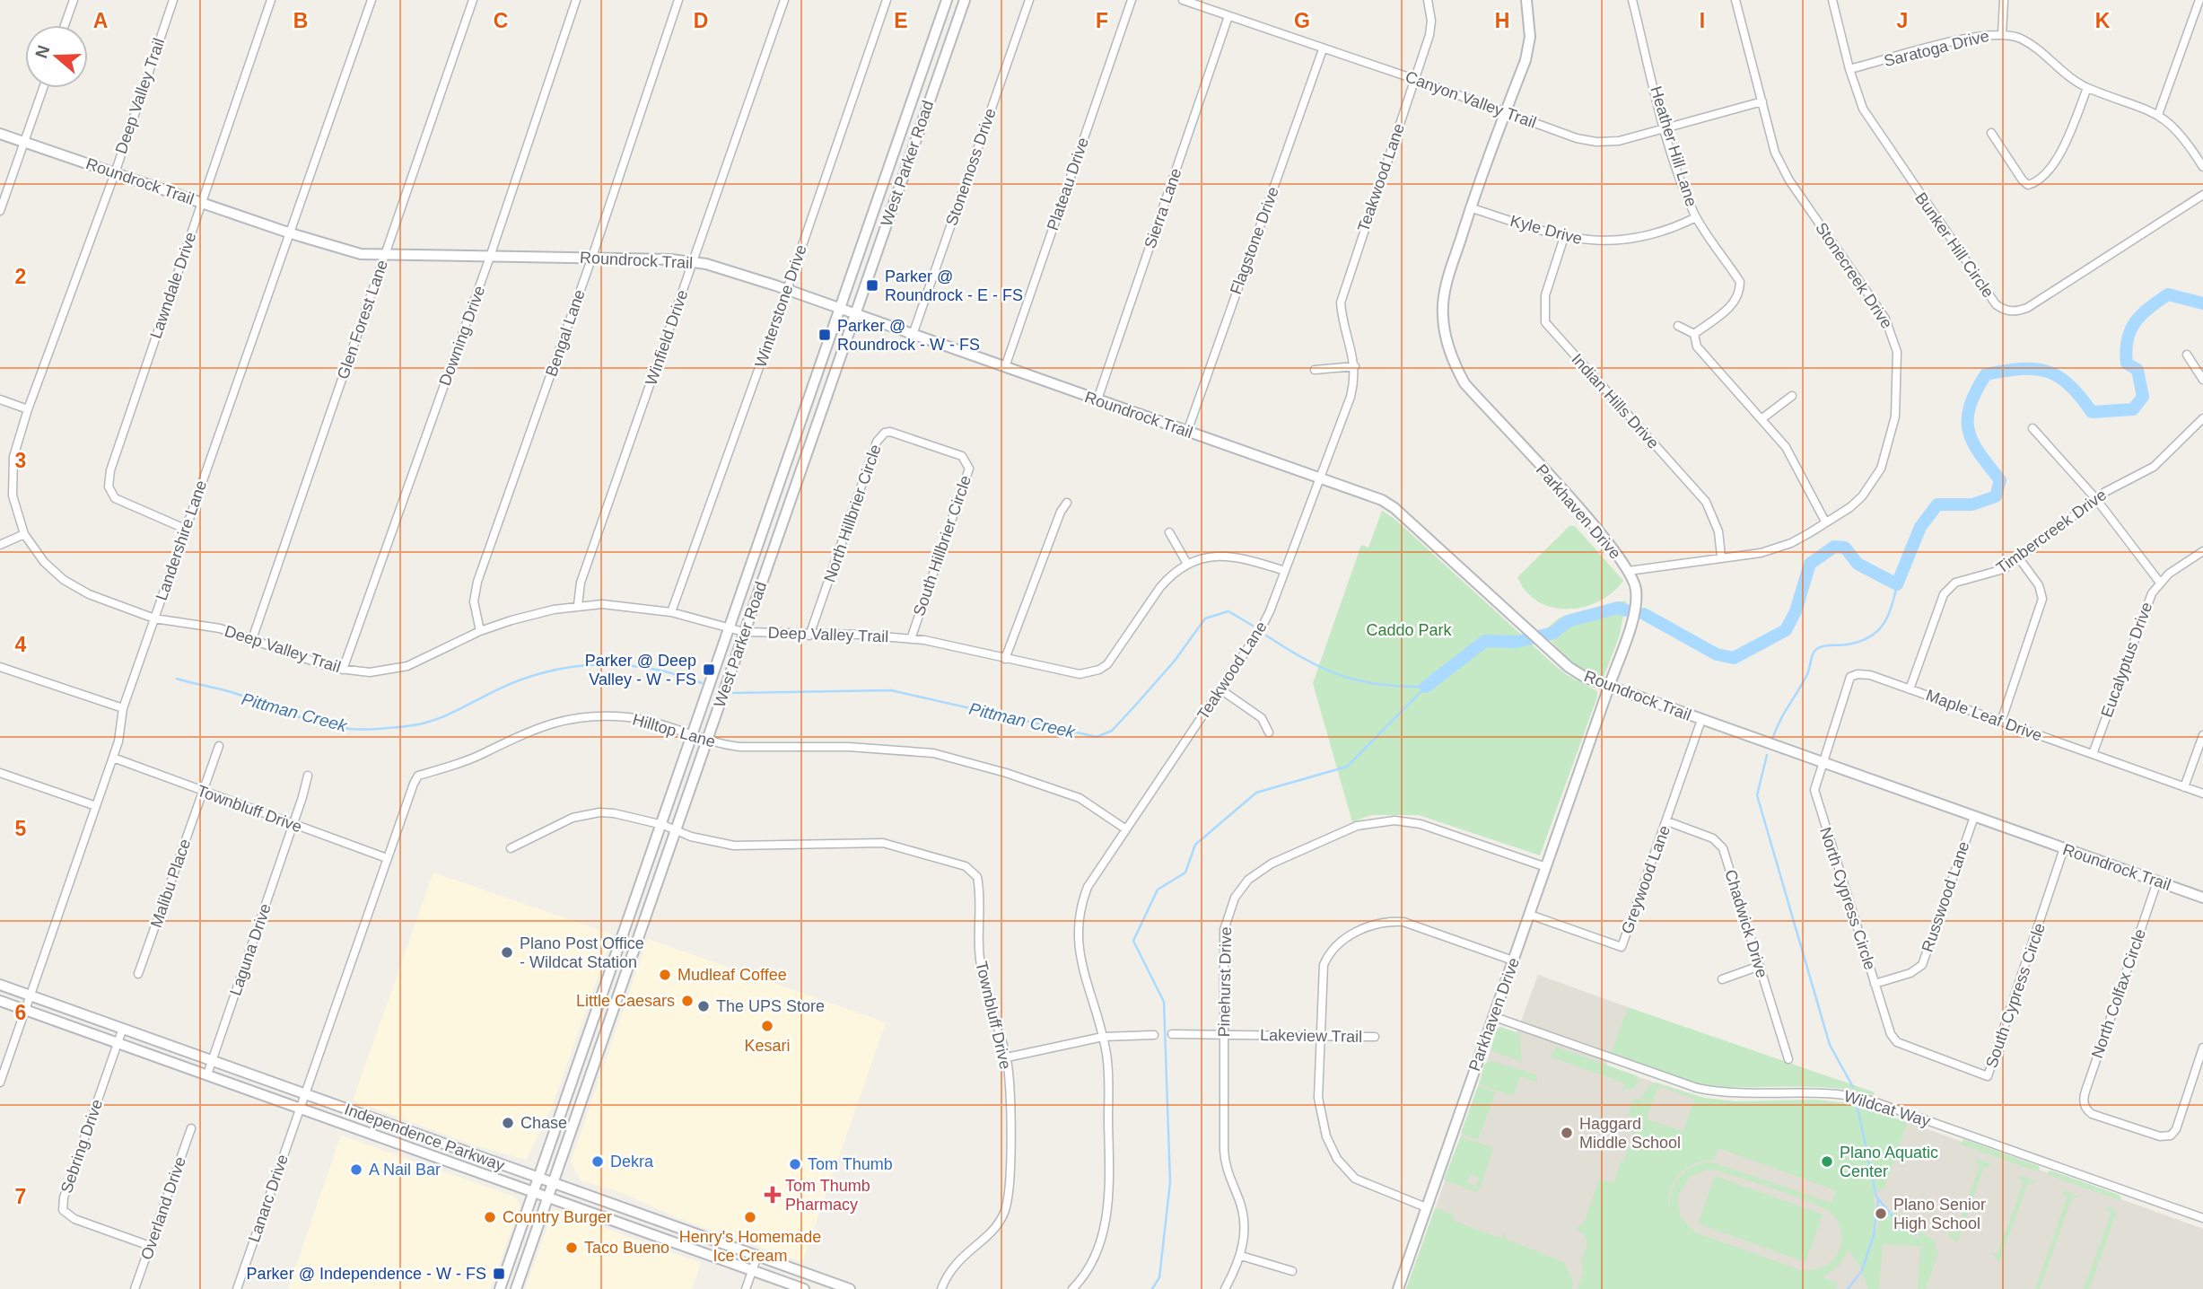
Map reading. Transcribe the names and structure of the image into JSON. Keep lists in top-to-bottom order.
{
  "streets": {
    "main road": [
      "West Parker Road",
      "Roundrock Trail",
      "Parkhaven Drive",
      "Independence Parkway"
    ],
    "street": [
      "Saratoga Drive",
      "Deep Valley Trail",
      "Canyon Valley Trail",
      "Heather Hill Lane",
      "Stonemoss Drive",
      "Teakwood Lane",
      "Plateau Drive",
      "Sierra Lane",
      "Kyle Drive",
      "Flagstone Drive",
      "Bunker Hill Circle",
      "Stonecreek Drive",
      "Lawndale Drive",
      "Winterstone Drive",
      "Glen Forest Lane",
      "Bengal Lane",
      "Downing Drive",
      "Winfield Drive",
      "Indian Hills Drive",
      "North Hillbrier Circle",
      "Timbercreek Drive",
      "Landershire Lane",
      "South Hillbrier Circle",
      "Eucalyptus Drive",
      "Maple Leaf Drive",
      "Hilltop Lane",
      "Townbluff Drive",
      "Greywood Lane",
      "Malibu Place",
      "Russwood Lane",
      "North Cypress Circle",
      "Chadwick Drive",
      "Laguna Drive",
      "Pinehurst Drive",
      "North Colfax Circle",
      "South Cypress Circle",
      "Lakeview Trail",
      "Wildcat Way",
      "Sebring Drive",
      "Lanarc Drive",
      "Overland Drive"
    ]
  },
  "crossings": [
    ["Saratoga Drive", "Bunker Hill Circle"],
    ["Deep Valley Trail", "West Parker Road"],
    ["Deep Valley Trail", "Teakwood Lane"],
    ["Deep Valley Trail", "Roundrock Trail"],
    ["Deep Valley Trail", "Winterstone Drive"],
    ["Deep Valley Trail", "Glen Forest Lane"],
    ["Deep Valley Trail", "Bengal Lane"],
    ["Deep Valley Trail", "Downing Drive"],
    ["Deep Valley Trail", "Winfield Drive"],
    ["Deep Valley Trail", "North Hillbrier Circle"],
    ["Deep Valley Trail", "Landershire Lane"],
    ["Deep Valley Trail", "South Hillbrier Circle"],
    ["Canyon Valley Trail", "Heather Hill Lane"],
    ["Canyon Valley Trail", "Teakwood Lane"],
    ["Canyon Valley Trail", "Sierra Lane"],
    ["Canyon Valley Trail", "Flagstone Drive"],
    ["Canyon Valley Trail", "Stonecreek Drive"],
    ["Canyon Valley Trail", "Parkhaven Drive"],
    ["Heather Hill Lane", "Kyle Drive"],
    ["West Parker Road", "Roundrock Trail"],
    ["West Parker Road", "Hilltop Lane"],
    ["West Parker Road", "Townbluff Drive"],
    ["West Parker Road", "Independence Parkway"],
    ["Stonemoss Drive", "Roundrock Trail"],
    ["Teakwood Lane", "Roundrock Trail"],
    ["Teakwood Lane", "Hilltop Lane"],
    ["Roundrock Trail", "Plateau Drive"],
    ["Roundrock Trail", "Sierra Lane"],
    ["Roundrock Trail", "Flagstone Drive"],
    ["Roundrock Trail", "Lawndale Drive"],
    ["Roundrock Trail", "Winterstone Drive"],
    ["Roundrock Trail", "Glen Forest Lane"],
    ["Roundrock Trail", "Bengal Lane"],
    ["Roundrock Trail", "Downing Drive"],
    ["Roundrock Trail", "Winfield Drive"],
    ["Roundrock Trail", "Parkhaven Drive"],
    ["Roundrock Trail", "Landershire Lane"],
    ["Roundrock Trail", "Maple Leaf Drive"],
    ["Roundrock Trail", "Greywood Lane"],
    ["Roundrock Trail", "Russwood Lane"],
    ["Roundrock Trail", "North Cypress Circle"],
    ["Roundrock Trail", "North Colfax Circle"],
    ["Roundrock Trail", "South Cypress Circle"],
    ["Kyle Drive", "Indian Hills Drive"],
    ["Kyle Drive", "Parkhaven Drive"],
    ["Stonecreek Drive", "Indian Hills Drive"],
    ["Stonecreek Drive", "Parkhaven Drive"],
    ["Lawndale Drive", "Landershire Lane"],
    ["Parkhaven Drive", "Greywood Lane"],
    ["Parkhaven Drive", "Pinehurst Drive"],
    ["Parkhaven Drive", "Wildcat Way"],
    ["North Hillbrier Circle", "South Hillbrier Circle"],
    ["Timbercreek Drive", "Maple Leaf Drive"],
    ["Landershire Lane", "Townbluff Drive"],
    ["Landershire Lane", "Independence Parkway"],
    ["Eucalyptus Drive", "Maple Leaf Drive"],
    ["Maple Leaf Drive", "North Cypress Circle"],
    ["Hilltop Lane", "Townbluff Drive"],
    ["Hilltop Lane", "Independence Parkway"],
    ["Hilltop Lane", "Lanarc Drive"],
    ["Townbluff Drive", "Malibu Place"],
    ["Townbluff Drive", "Laguna Drive"],
    ["Greywood Lane", "Chadwick Drive"],
    ["Russwood Lane", "North Cypress Circle"],
    ["North Cypress Circle", "South Cypress Circle"],
    ["Laguna Drive", "Independence Parkway"],
    ["Pinehurst Drive", "Lakeview Trail"],
    ["Independence Parkway", "Sebring Drive"],
    ["Independence Parkway", "Lanarc Drive"],
    ["Sebring Drive", "Overland Drive"]
  ],
  "water": ["Pittman Creek"],
  "parks": ["Caddo Park"],
  "places": {
    "transit": [
      "Parker @ Roundrock - E - FS",
      "Parker @ Roundrock - W - FS",
      "Parker @ Deep Valley - W - FS",
      "Parker @ Independence - W - FS"
    ],
    "other": [
      "Plano Post Office - Wildcat Station",
      "Mudleaf Coffee",
      "Little Caesars",
      "The UPS Store",
      "Kesari",
      "Chase",
      "Haggard Middle School",
      "Dekra",
      "Plano Aquatic Center",
      "Tom Thumb",
      "A Nail Bar",
      "Plano Senior High School",
      "Country Burger",
      "Henry's Homemade Ice Cream",
      "Taco Bueno"
    ],
    "health": ["Tom Thumb Pharmacy"]
  },
  "north": "left",
  "grid": {
    "columns": [
      "A",
      "B",
      "C",
      "D",
      "E",
      "F",
      "G",
      "H",
      "I",
      "J",
      "K"
    ],
    "rows": [
      "2",
      "3",
      "4",
      "5",
      "6",
      "7"
    ]
  }
}
